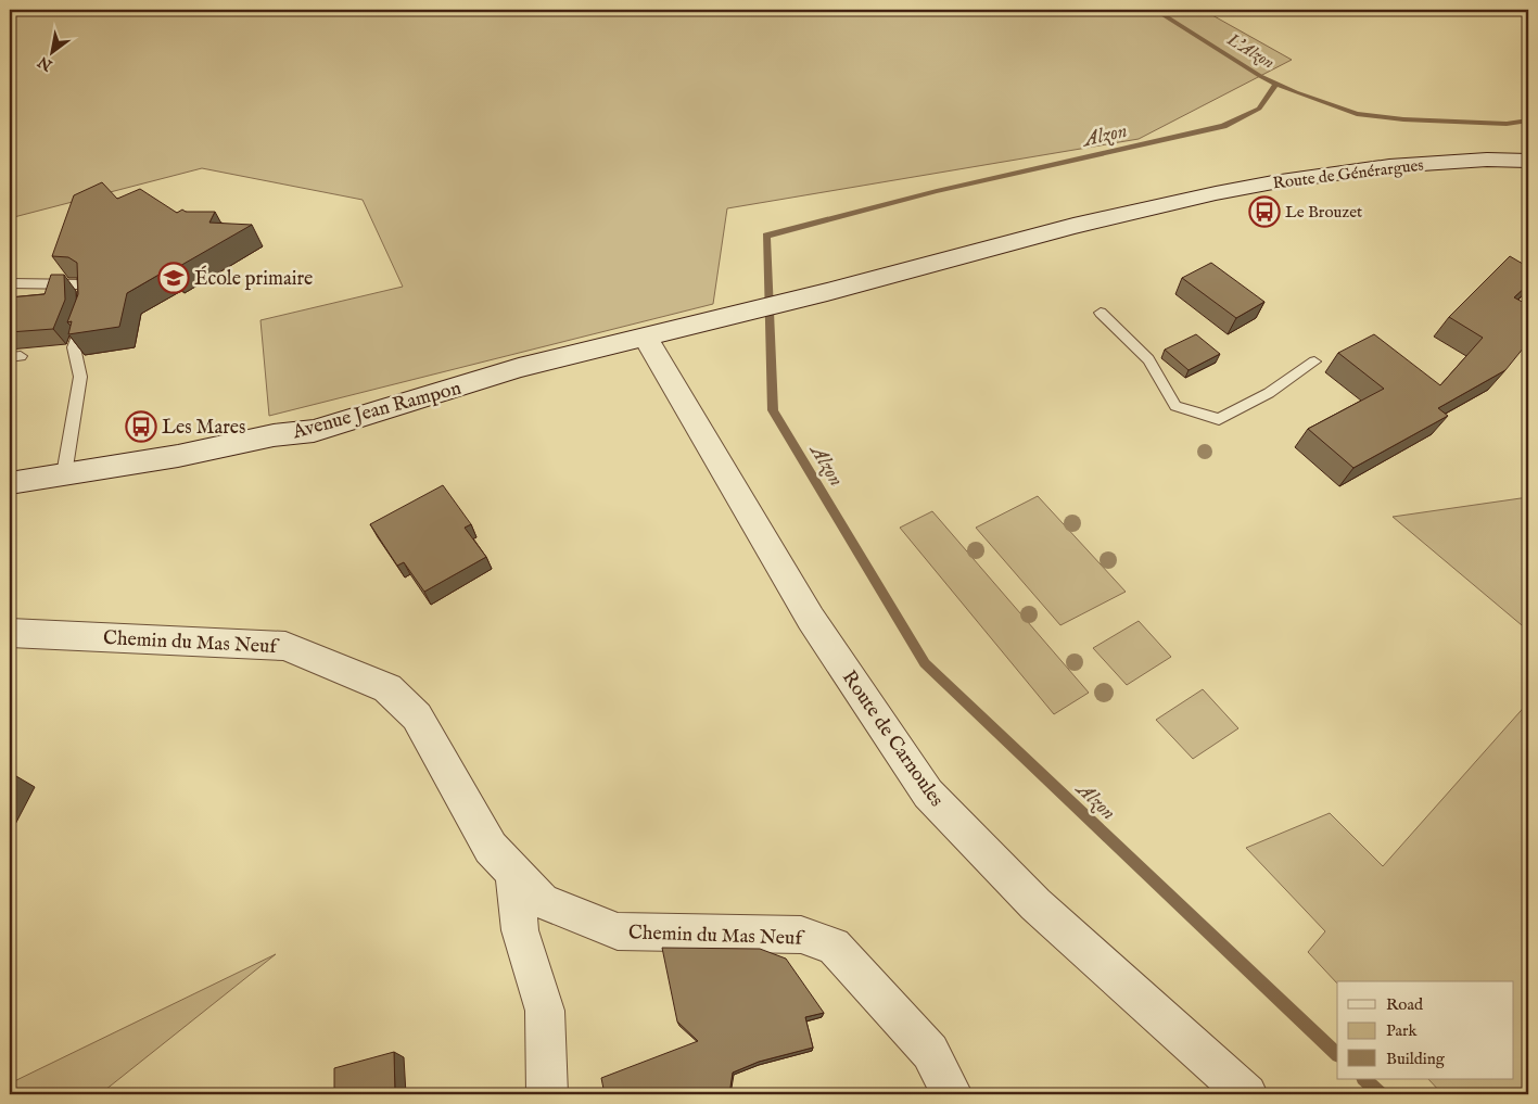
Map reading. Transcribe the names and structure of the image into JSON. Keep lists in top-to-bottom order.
{
  "streets": {
    "street": [
      "Route de Générargues",
      "Avenue Jean Rampon",
      "Chemin du Mas Neuf",
      "Route de Carnoules"
    ]
  },
  "crossings": [
    ["Route de Générargues", "Avenue Jean Rampon"],
    ["Avenue Jean Rampon", "Route de Carnoules"]
  ],
  "water": ["L'Alzon", "Alzon"],
  "places": {
    "bus stop": ["Le Brouzet", "Les Mares"],
    "school or university": ["École primaire"]
  },
  "legend": ["Road", "Park", "Building"],
  "north": "bottom left"
}
